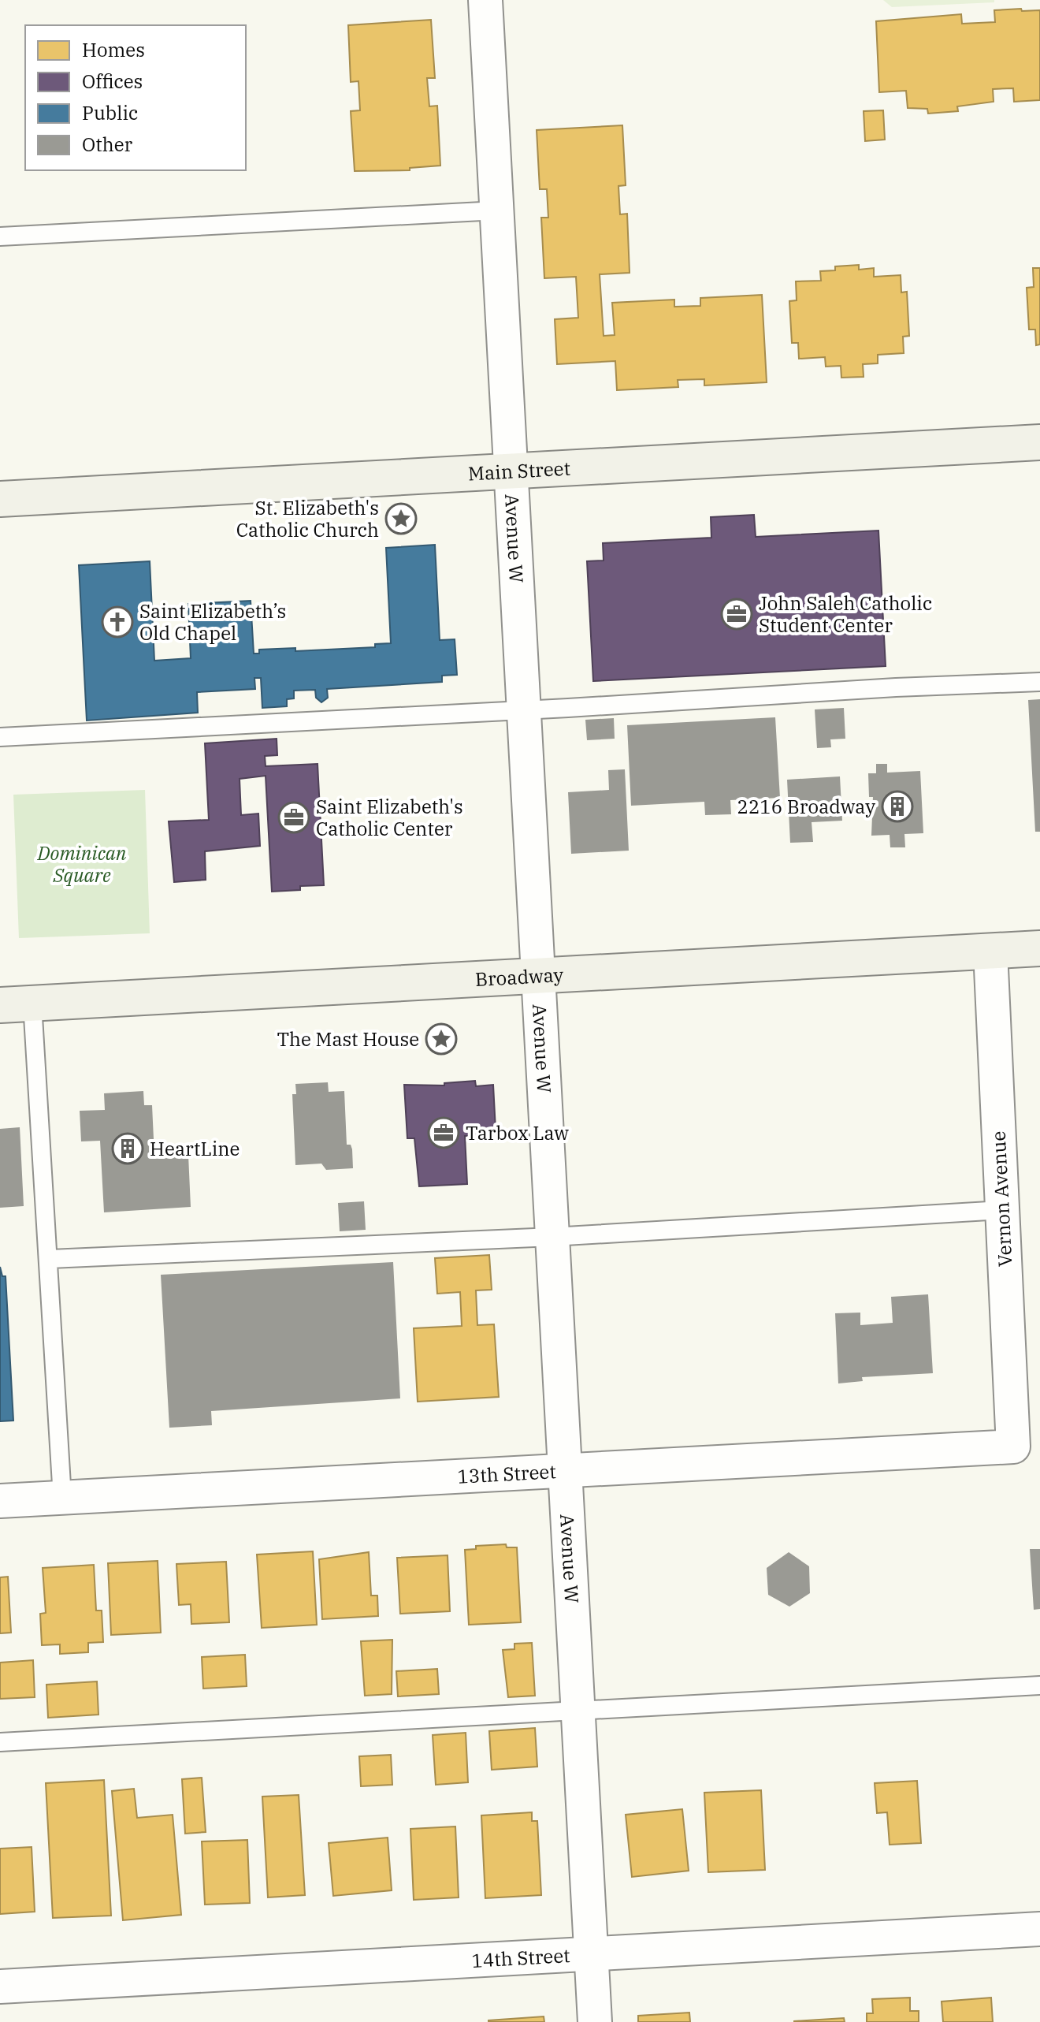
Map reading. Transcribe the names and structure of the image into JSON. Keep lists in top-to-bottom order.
{
  "streets": {
    "street": [
      "Main Street",
      "Avenue W",
      "Broadway",
      "Vernon Avenue",
      "13th Street",
      "14th Street"
    ]
  },
  "crossings": [
    ["Main Street", "Avenue W"],
    ["Avenue W", "Broadway"],
    ["Avenue W", "13th Street"],
    ["Avenue W", "14th Street"],
    ["Broadway", "Vernon Avenue"],
    ["Vernon Avenue", "13th Street"]
  ],
  "parks": ["Dominican Square"],
  "places": {
    "place": ["St. Elizabeth's Catholic Church", "The Mast House"],
    "office": ["John Saleh Catholic Student Center", "Saint Elizabeth's Catholic Center", "Tarbox Law"],
    "church": ["Saint Elizabeth’s Old Chapel"],
    "building": ["2216 Broadway", "HeartLine"]
  },
  "legend": [
    "Homes",
    "Offices",
    "Public",
    "Other"
  ]
}
